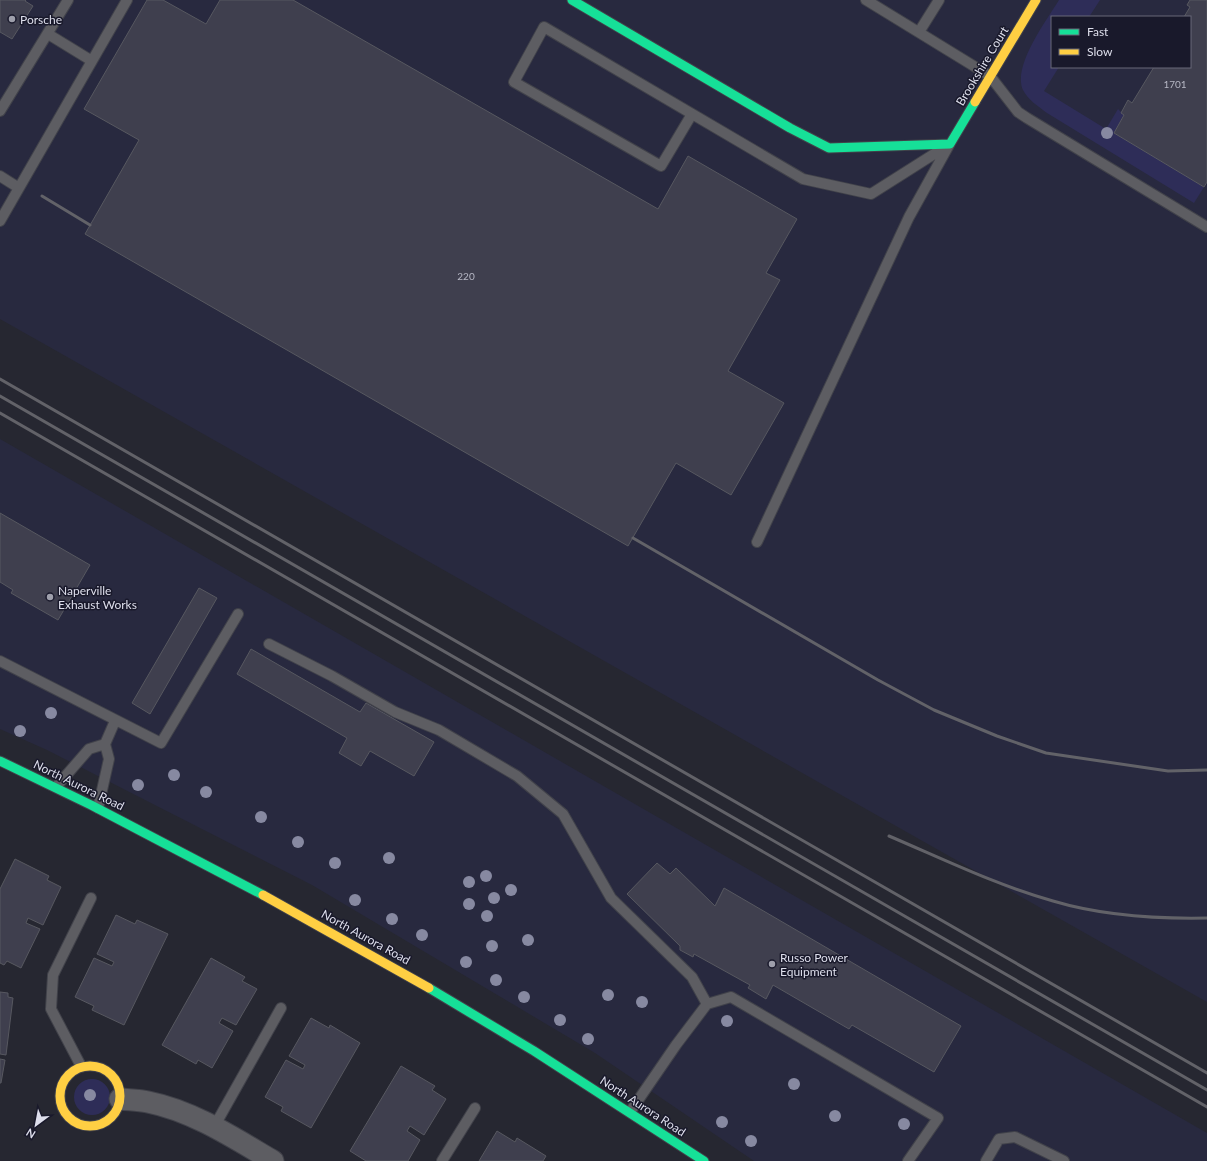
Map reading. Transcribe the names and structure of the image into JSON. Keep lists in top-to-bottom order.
{
  "streets": {
    "main road": ["Brookshire Court", "North Aurora Road"]
  },
  "places": ["Porsche", "Naperville Exhaust Works", "Russo Power Equipment"],
  "house_numbers": ["1701", "220"],
  "legend": ["Fast", "Slow"],
  "north": "bottom left"
}
